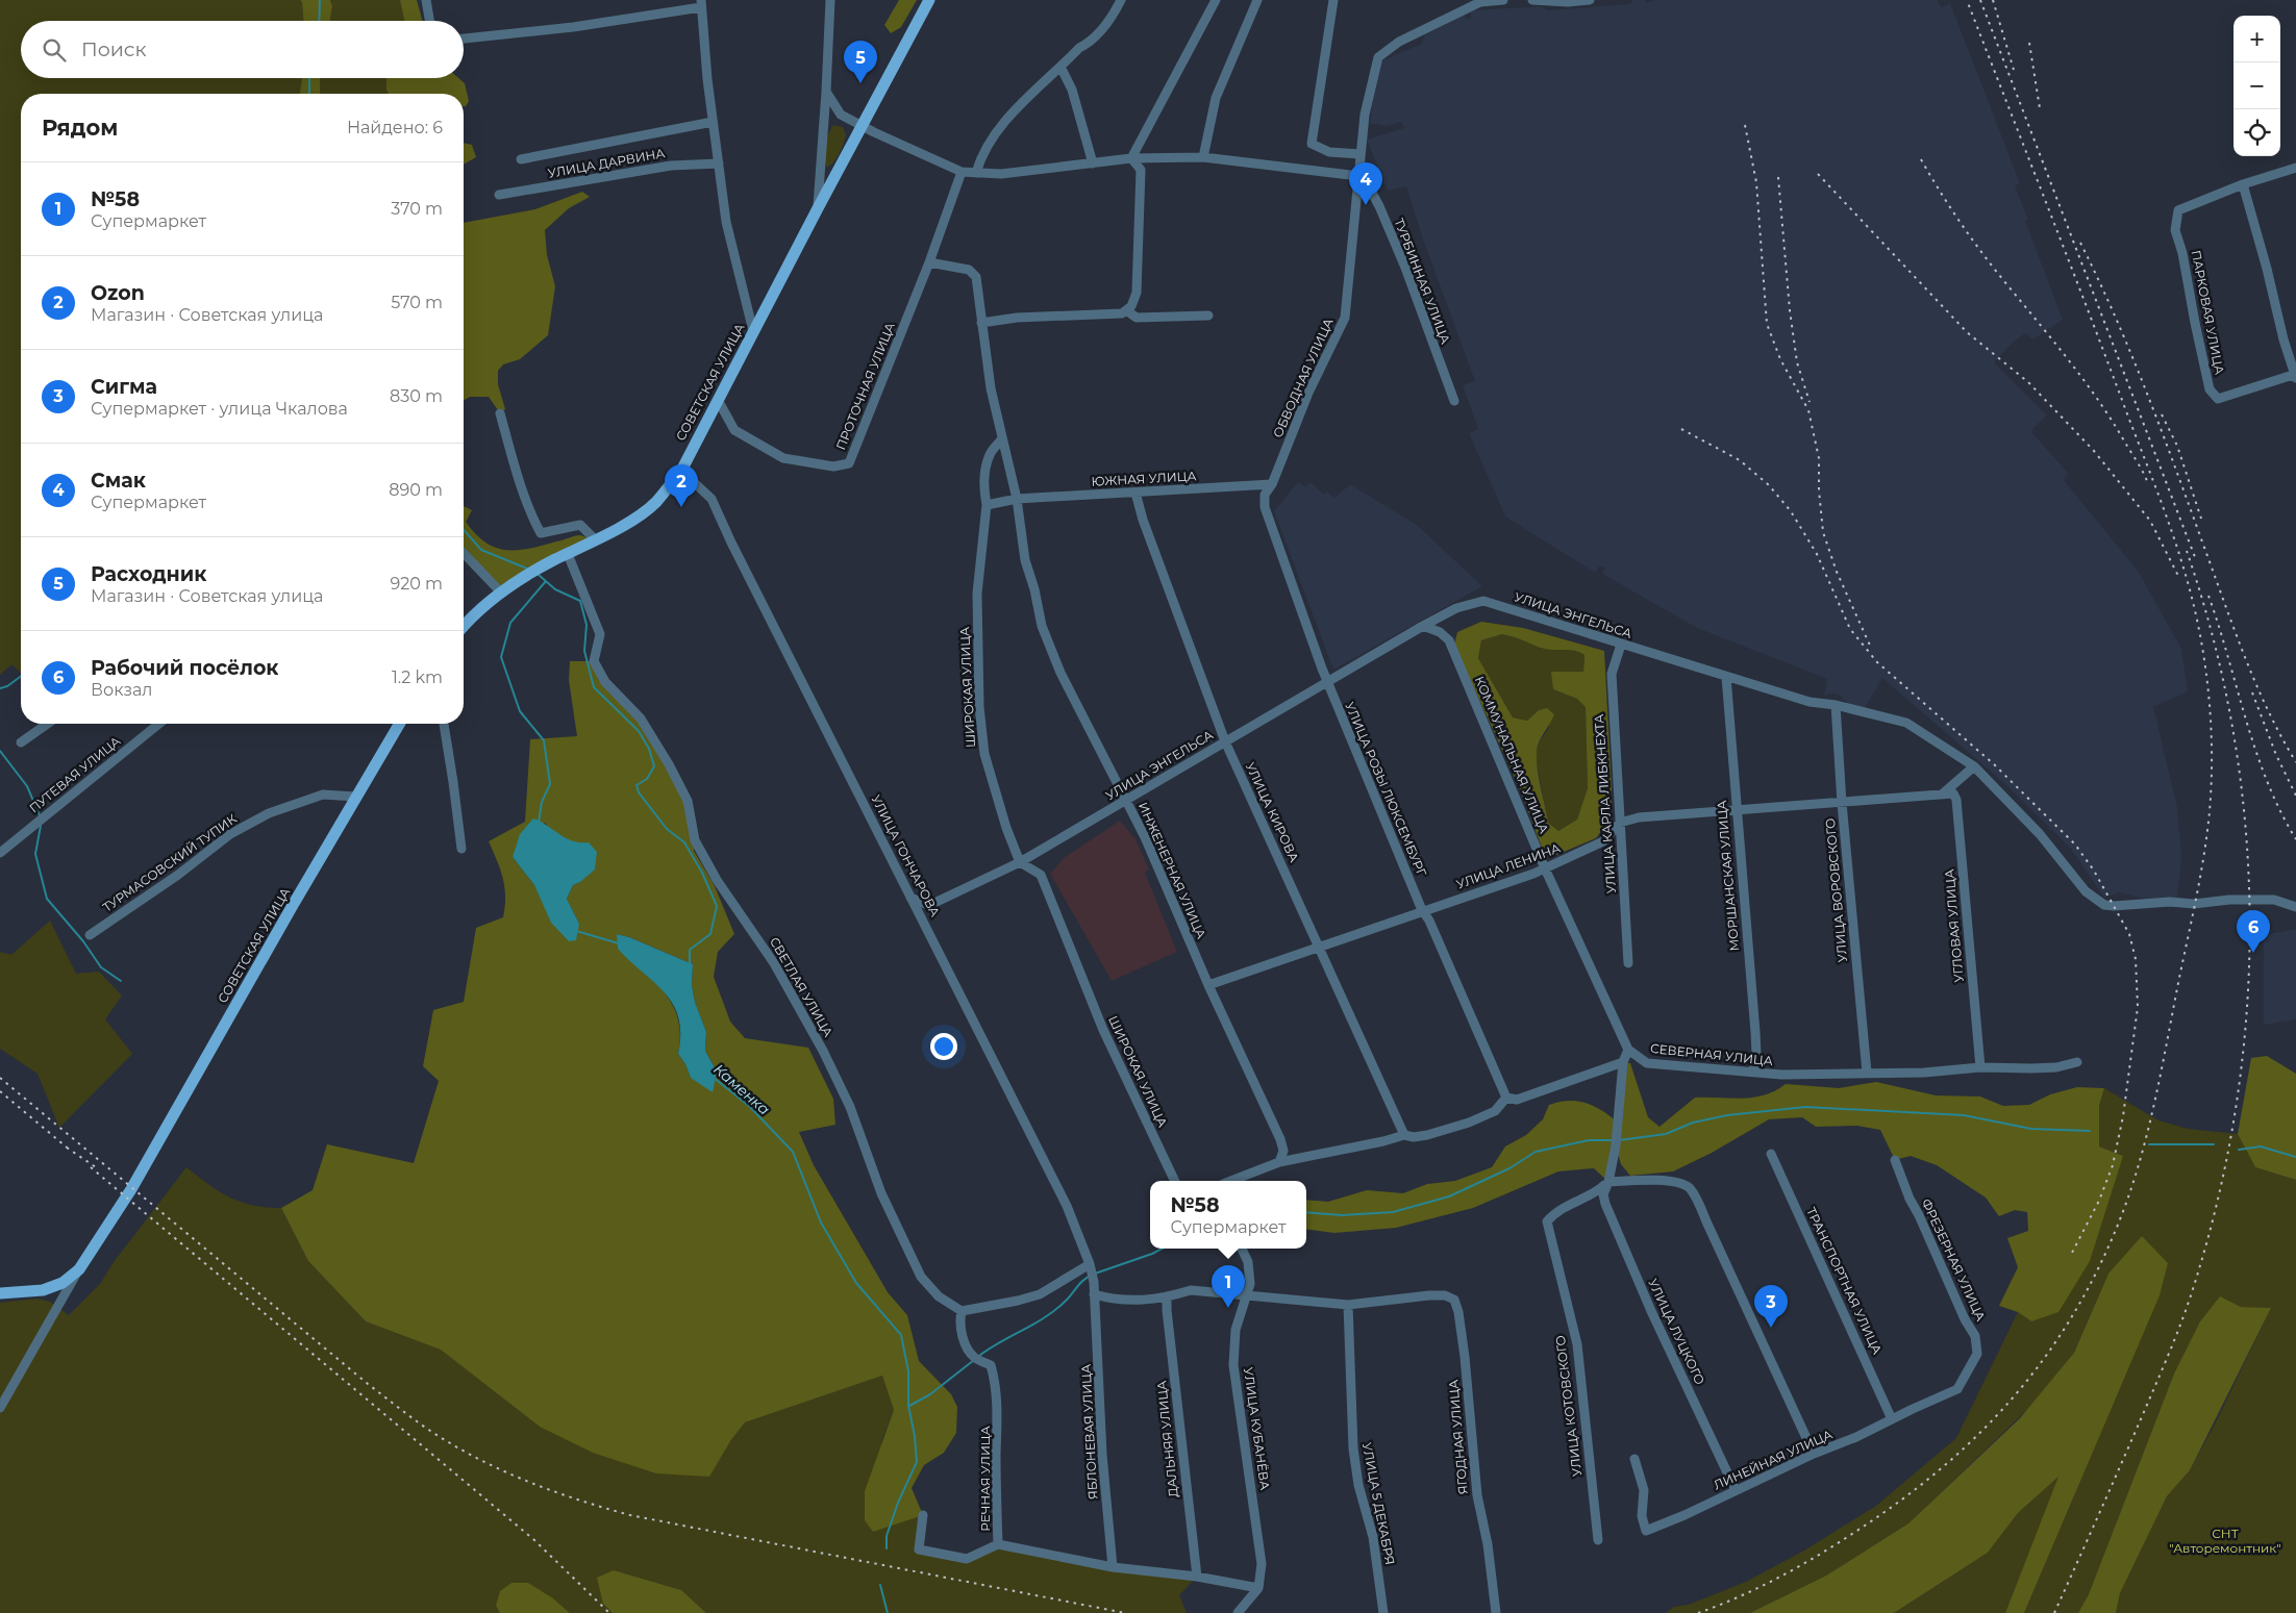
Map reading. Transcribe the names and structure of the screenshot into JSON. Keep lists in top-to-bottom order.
{
  "streets": {
    "main road": ["СОВЕТСКАЯ УЛИЦА"],
    "street": [
      "УЛИЦА ДАРВИНА",
      "ТУРБИННАЯ УЛИЦА",
      "ПАРКОВАЯ УЛИЦА",
      "ОБВОДНАЯ УЛИЦА",
      "ПРОТОЧНАЯ УЛИЦА",
      "ЮЖНАЯ УЛИЦА",
      "УЛИЦА ЭНГЕЛЬСА",
      "ШИРОКАЯ УЛИЦА",
      "КОММУНАЛЬНАЯ УЛИЦА",
      "ПУТЕВАЯ УЛИЦА",
      "УЛИЦА РОЗЫ ЛЮКСЕМБУРГ",
      "УЛИЦА КАРЛА ЛИБКНЕХТА",
      "УЛИЦА КИРОВА",
      "УЛИЦА ГОНЧАРОВА",
      "ТУРМАСОВСКИЙ ТУПИК",
      "УЛИЦА ЛЕНИНА",
      "ИНЖЕНЕРНАЯ УЛИЦА",
      "МОРШАНСКАЯ УЛИЦА",
      "УЛИЦА ВОРОВСКОГО",
      "УГЛОВАЯ УЛИЦА",
      "СВЕТЛАЯ УЛИЦА",
      "СЕВЕРНАЯ УЛИЦА",
      "ФРЕЗЕРНАЯ УЛИЦА",
      "ТРАНСПОРТНАЯ УЛИЦА",
      "УЛИЦА ЛУЦКОГО",
      "УЛИЦА КОТОВСКОГО",
      "УЛИЦА КУБАНЁВА",
      "ЯБЛОНЕВАЯ УЛИЦА",
      "ЯГОДНАЯ УЛИЦА",
      "ДАЛЬНЯЯ УЛИЦА",
      "ЛИНЕЙНАЯ УЛИЦА",
      "РЕЧНАЯ УЛИЦА",
      "УЛИЦА 5 ДЕКАБРЯ"
    ]
  },
  "crossings": [
    ["ТУРБИННАЯ УЛИЦА", "ОБВОДНАЯ УЛИЦА"],
    ["ОБВОДНАЯ УЛИЦА", "ЮЖНАЯ УЛИЦА"],
    ["ОБВОДНАЯ УЛИЦА", "УЛИЦА РОЗЫ ЛЮКСЕМБУРГ"],
    ["СОВЕТСКАЯ УЛИЦА", "ПРОТОЧНАЯ УЛИЦА"],
    ["СОВЕТСКАЯ УЛИЦА", "УЛИЦА ГОНЧАРОВА"],
    ["СОВЕТСКАЯ УЛИЦА", "ТУРМАСОВСКИЙ ТУПИК"],
    ["СОВЕТСКАЯ УЛИЦА", "СВЕТЛАЯ УЛИЦА"],
    ["ЮЖНАЯ УЛИЦА", "УЛИЦА РОЗЫ ЛЮКСЕМБУРГ"],
    ["ЮЖНАЯ УЛИЦА", "УЛИЦА КИРОВА"],
    ["ЮЖНАЯ УЛИЦА", "ИНЖЕНЕРНАЯ УЛИЦА"],
    ["УЛИЦА ЭНГЕЛЬСА", "ШИРОКАЯ УЛИЦА"],
    ["УЛИЦА ЭНГЕЛЬСА", "КОММУНАЛЬНАЯ УЛИЦА"],
    ["УЛИЦА ЭНГЕЛЬСА", "УЛИЦА РОЗЫ ЛЮКСЕМБУРГ"],
    ["УЛИЦА ЭНГЕЛЬСА", "УЛИЦА КАРЛА ЛИБКНЕХТА"],
    ["УЛИЦА ЭНГЕЛЬСА", "УЛИЦА КИРОВА"],
    ["УЛИЦА ЭНГЕЛЬСА", "ИНЖЕНЕРНАЯ УЛИЦА"],
    ["УЛИЦА ЭНГЕЛЬСА", "МОРШАНСКАЯ УЛИЦА"],
    ["УЛИЦА ЭНГЕЛЬСА", "УЛИЦА ВОРОВСКОГО"],
    ["КОММУНАЛЬНАЯ УЛИЦА", "УЛИЦА ЛЕНИНА"],
    ["КОММУНАЛЬНАЯ УЛИЦА", "СЕВЕРНАЯ УЛИЦА"],
    ["УЛИЦА РОЗЫ ЛЮКСЕМБУРГ", "УЛИЦА ЛЕНИНА"],
    ["УЛИЦА КАРЛА ЛИБКНЕХТА", "УЛИЦА ЛЕНИНА"],
    ["УЛИЦА КИРОВА", "УЛИЦА ЛЕНИНА"],
    ["УЛИЦА ГОНЧАРОВА", "ЯБЛОНЕВАЯ УЛИЦА"],
    ["УЛИЦА ЛЕНИНА", "ИНЖЕНЕРНАЯ УЛИЦА"],
    ["МОРШАНСКАЯ УЛИЦА", "СЕВЕРНАЯ УЛИЦА"],
    ["УЛИЦА ВОРОВСКОГО", "СЕВЕРНАЯ УЛИЦА"],
    ["УГЛОВАЯ УЛИЦА", "СЕВЕРНАЯ УЛИЦА"],
    ["СВЕТЛАЯ УЛИЦА", "РЕЧНАЯ УЛИЦА"],
    ["ФРЕЗЕРНАЯ УЛИЦА", "ЛИНЕЙНАЯ УЛИЦА"],
    ["ТРАНСПОРТНАЯ УЛИЦА", "ЛИНЕЙНАЯ УЛИЦА"],
    ["УЛИЦА ЛУЦКОГО", "УЛИЦА КОТОВСКОГО"],
    ["УЛИЦА ЛУЦКОГО", "ЛИНЕЙНАЯ УЛИЦА"],
    ["ЯГОДНАЯ УЛИЦА", "УЛИЦА 5 ДЕКАБРЯ"]
  ],
  "water": ["Каменка"],
  "parks": ["СНТ \"Авторемонтник\""],
  "page": {
    "map_buttons": ["+", "−"],
    "search": "Поиск",
    "pins": [
      "5",
      "4",
      "2",
      "6",
      "1",
      "3"
    ],
    "heading": ["Рядом", "Найдено: 6"],
    "list": [
      {
        "mark": "1",
        "name": "№58",
        "note": "Супермаркет",
        "value": "370 m"
      },
      {
        "mark": "2",
        "name": "Ozon",
        "note": "Магазин · Советская улица",
        "value": "570 m"
      },
      {
        "mark": "3",
        "name": "Сигма",
        "note": "Супермаркет · улица Чкалова",
        "value": "830 m"
      },
      {
        "mark": "4",
        "name": "Смак",
        "note": "Супермаркет",
        "value": "890 m"
      },
      {
        "mark": "5",
        "name": "Расходник",
        "note": "Магазин · Советская улица",
        "value": "920 m"
      },
      {
        "mark": "6",
        "name": "Рабочий посёлок",
        "note": "Вокзал",
        "value": "1.2 km"
      }
    ],
    "popup": ["№58", "Супермаркет"]
  }
}
